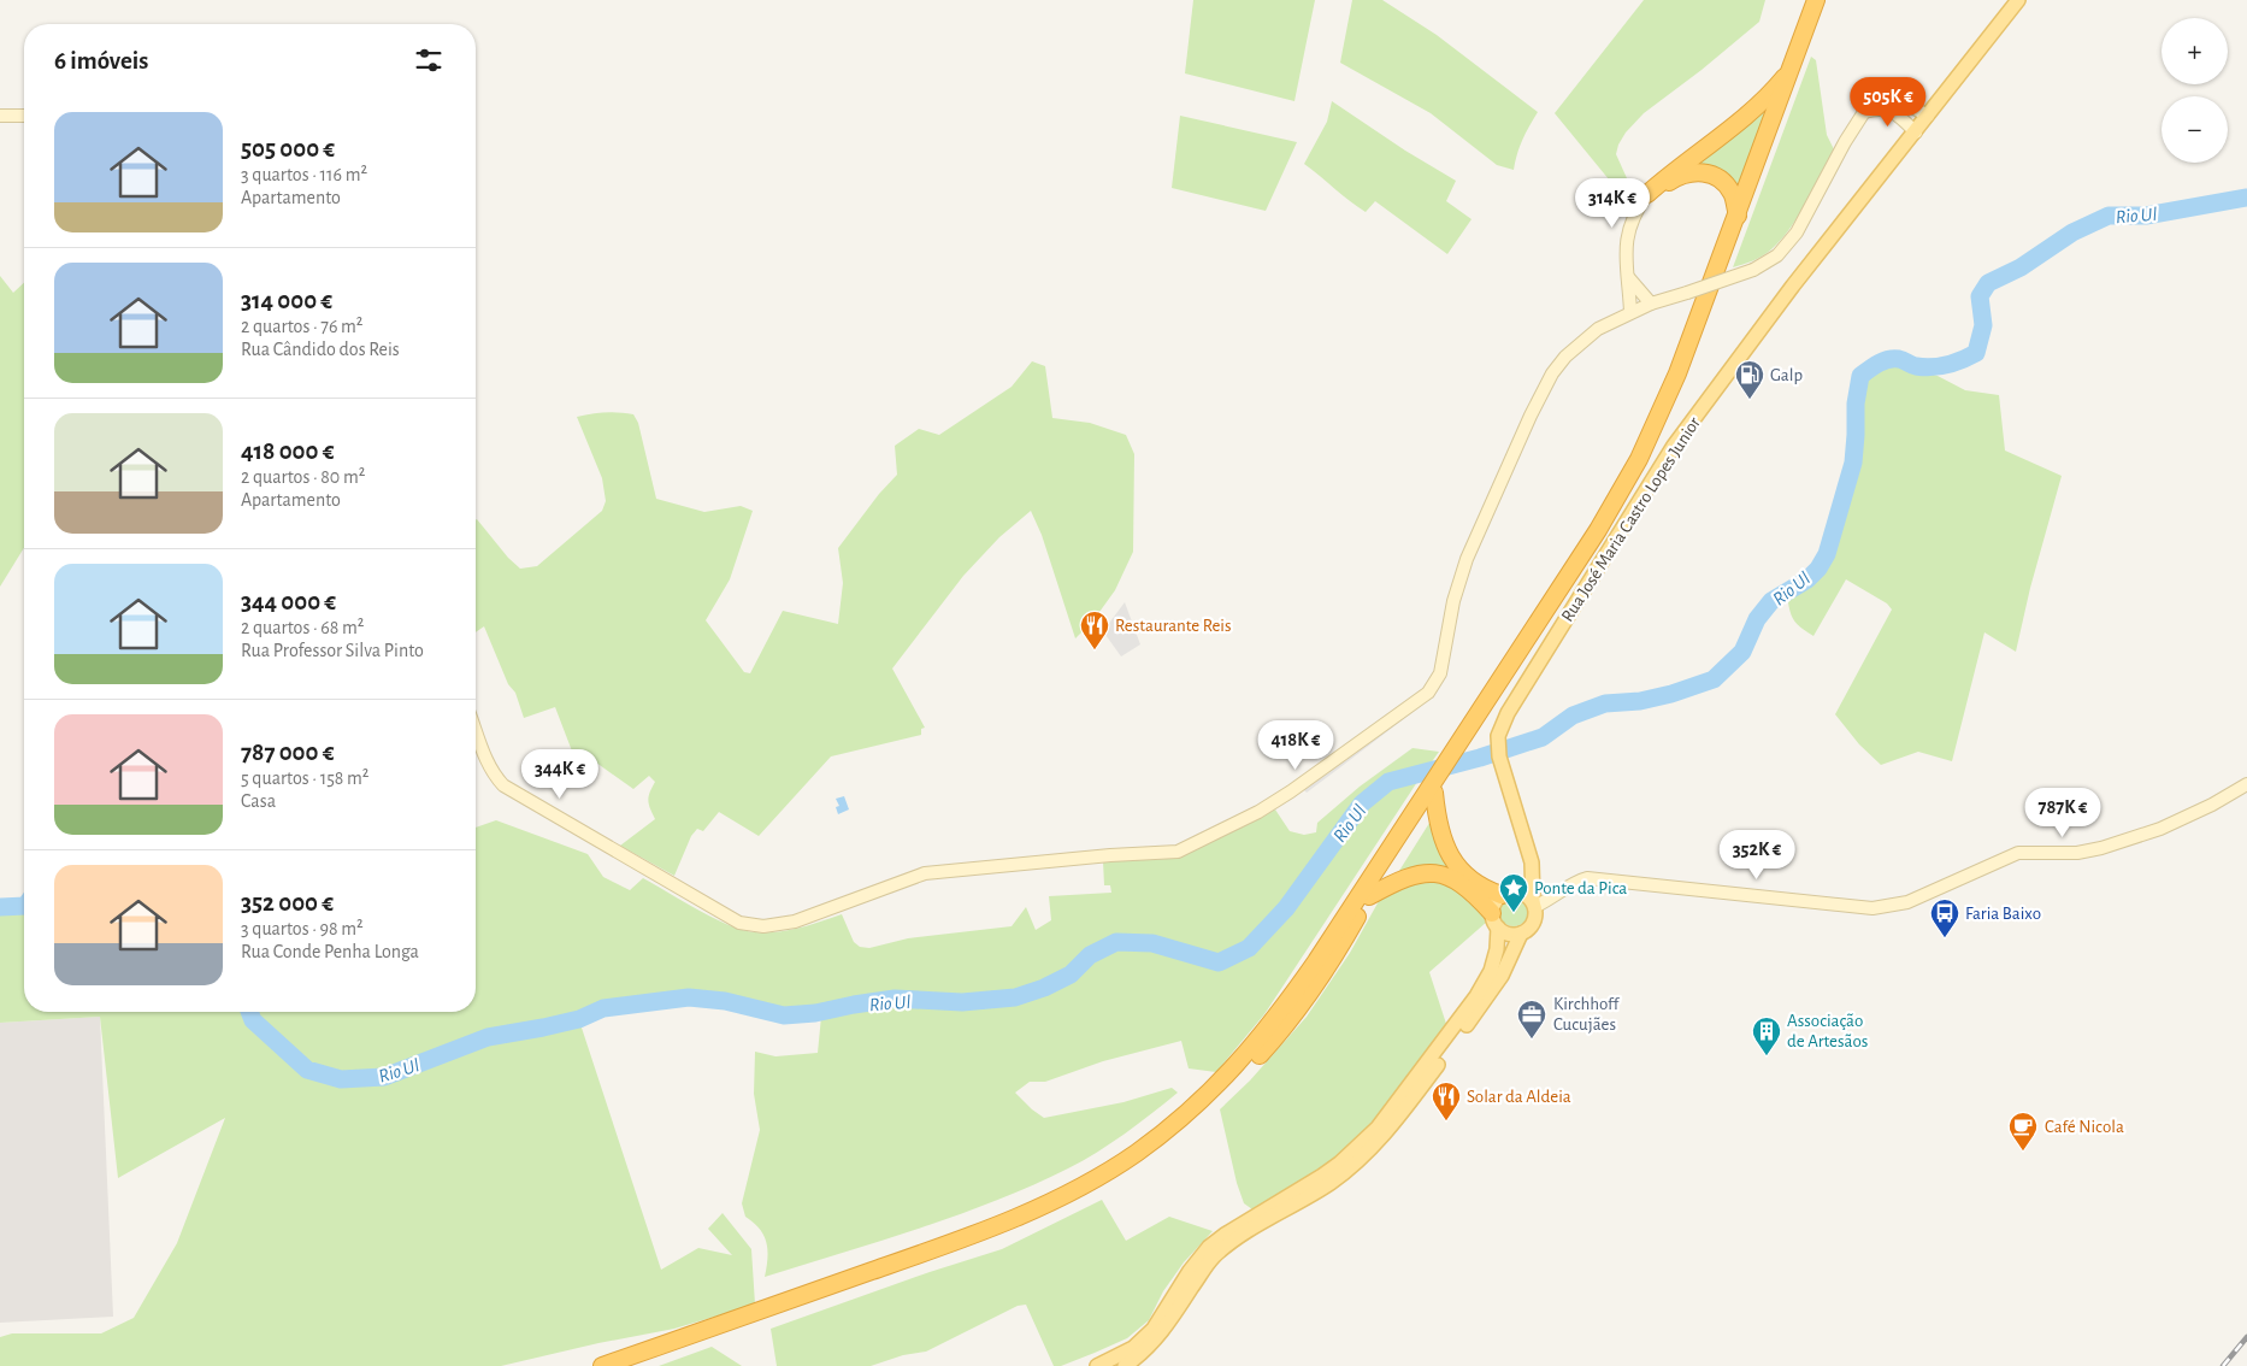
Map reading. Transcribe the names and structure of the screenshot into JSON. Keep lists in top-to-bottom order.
{
  "streets": {
    "main road": ["Rua José Maria Castro Lopes Junior"]
  },
  "water": ["Rio Ul"],
  "places": {
    "fuel station": ["Galp"],
    "restaurant": ["Restaurante Reis", "Solar da Aldeia"],
    "place": ["Ponte da Pica"],
    "bus stop": ["Faria Baixo"],
    "office": ["Kirchhoff Cucujães"],
    "building": ["Associação de Artesãos"],
    "cafe": ["Café Nicola"]
  },
  "page": {
    "map_buttons": ["+", "−"],
    "heading": "6 imóveis",
    "price": [
      "505K €",
      "314K €",
      "418K €",
      "344K €",
      "787K €",
      "352K €"
    ],
    "list": [
      {
        "name": "505 000 €",
        "note": "3 quartos · 116 m² · Apartamento"
      },
      {
        "name": "314 000 €",
        "note": "2 quartos · 76 m² · Rua Cândido dos Reis"
      },
      {
        "name": "418 000 €",
        "note": "2 quartos · 80 m² · Apartamento"
      },
      {
        "name": "344 000 €",
        "note": "2 quartos · 68 m² · Rua Professor Silva Pinto"
      },
      {
        "name": "787 000 €",
        "note": "5 quartos · 158 m² · Casa"
      },
      {
        "name": "352 000 €",
        "note": "3 quartos · 98 m² · Rua Conde Penha Longa"
      }
    ]
  }
}
